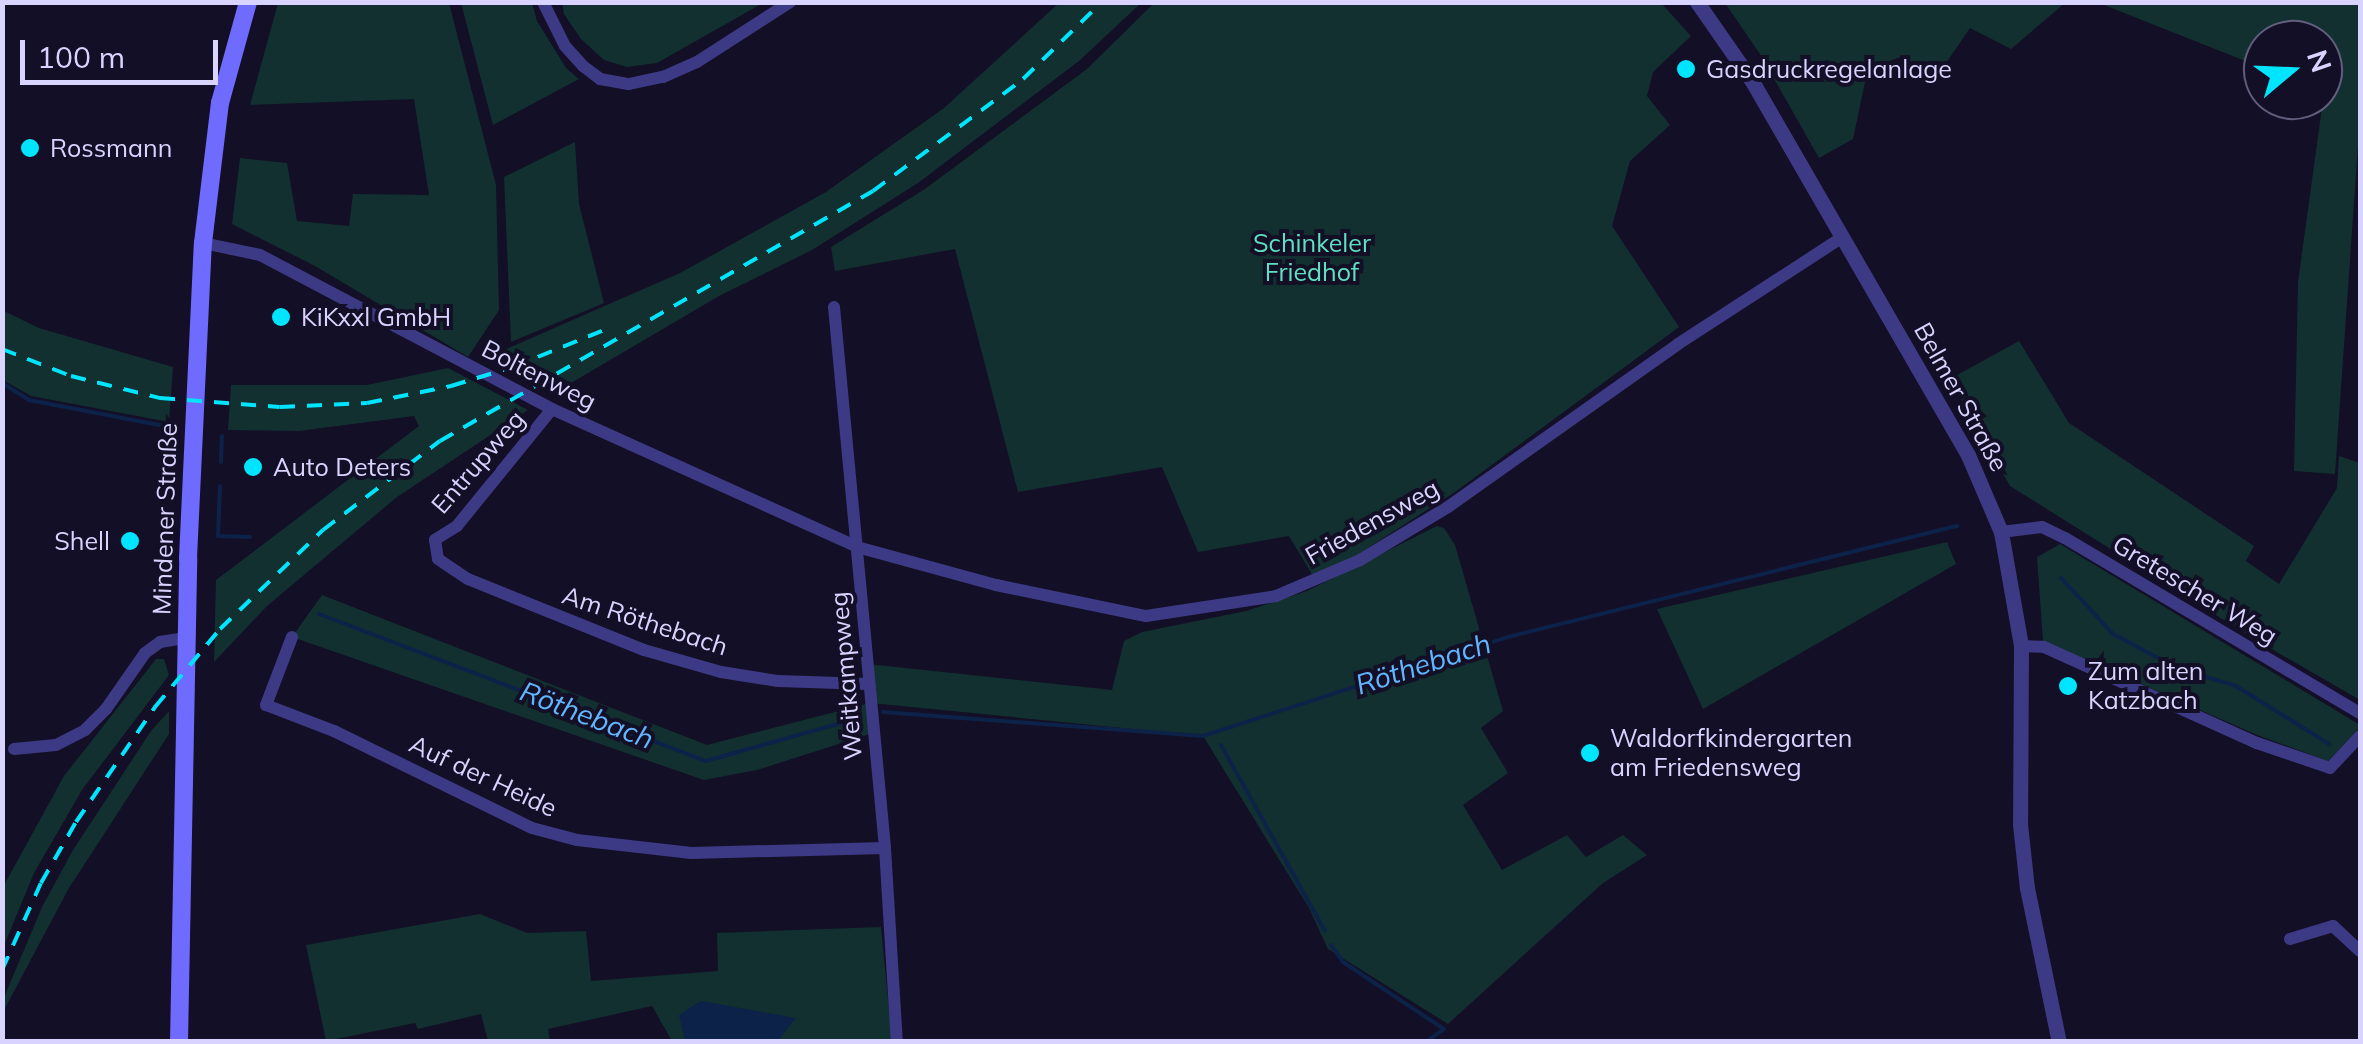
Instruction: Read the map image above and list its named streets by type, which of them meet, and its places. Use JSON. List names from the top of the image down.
{
  "streets": {
    "main road": ["Mindener Straße"],
    "street": [
      "Boltenweg",
      "Belmer Straße",
      "Entrupweg",
      "Friedensweg",
      "Gretescher Weg",
      "Am Röthebach",
      "Weitkampweg",
      "Auf der Heide"
    ]
  },
  "crossings": [
    ["Boltenweg", "Entrupweg"],
    ["Boltenweg", "Mindener Straße"],
    ["Boltenweg", "Friedensweg"],
    ["Boltenweg", "Weitkampweg"],
    ["Belmer Straße", "Friedensweg"],
    ["Belmer Straße", "Gretescher Weg"],
    ["Entrupweg", "Am Röthebach"],
    ["Friedensweg", "Weitkampweg"],
    ["Am Röthebach", "Weitkampweg"],
    ["Weitkampweg", "Auf der Heide"]
  ],
  "water": ["Röthebach"],
  "parks": ["Schinkeler Friedhof"],
  "places": [
    "Gasdruckregelanlage",
    "Rossmann",
    "KiKxxl GmbH",
    "Auto Deters",
    "Shell",
    "Zum alten Katzbach",
    "Waldorfkindergarten am Friedensweg"
  ],
  "scale_bar": "100 m",
  "north": "right"
}
